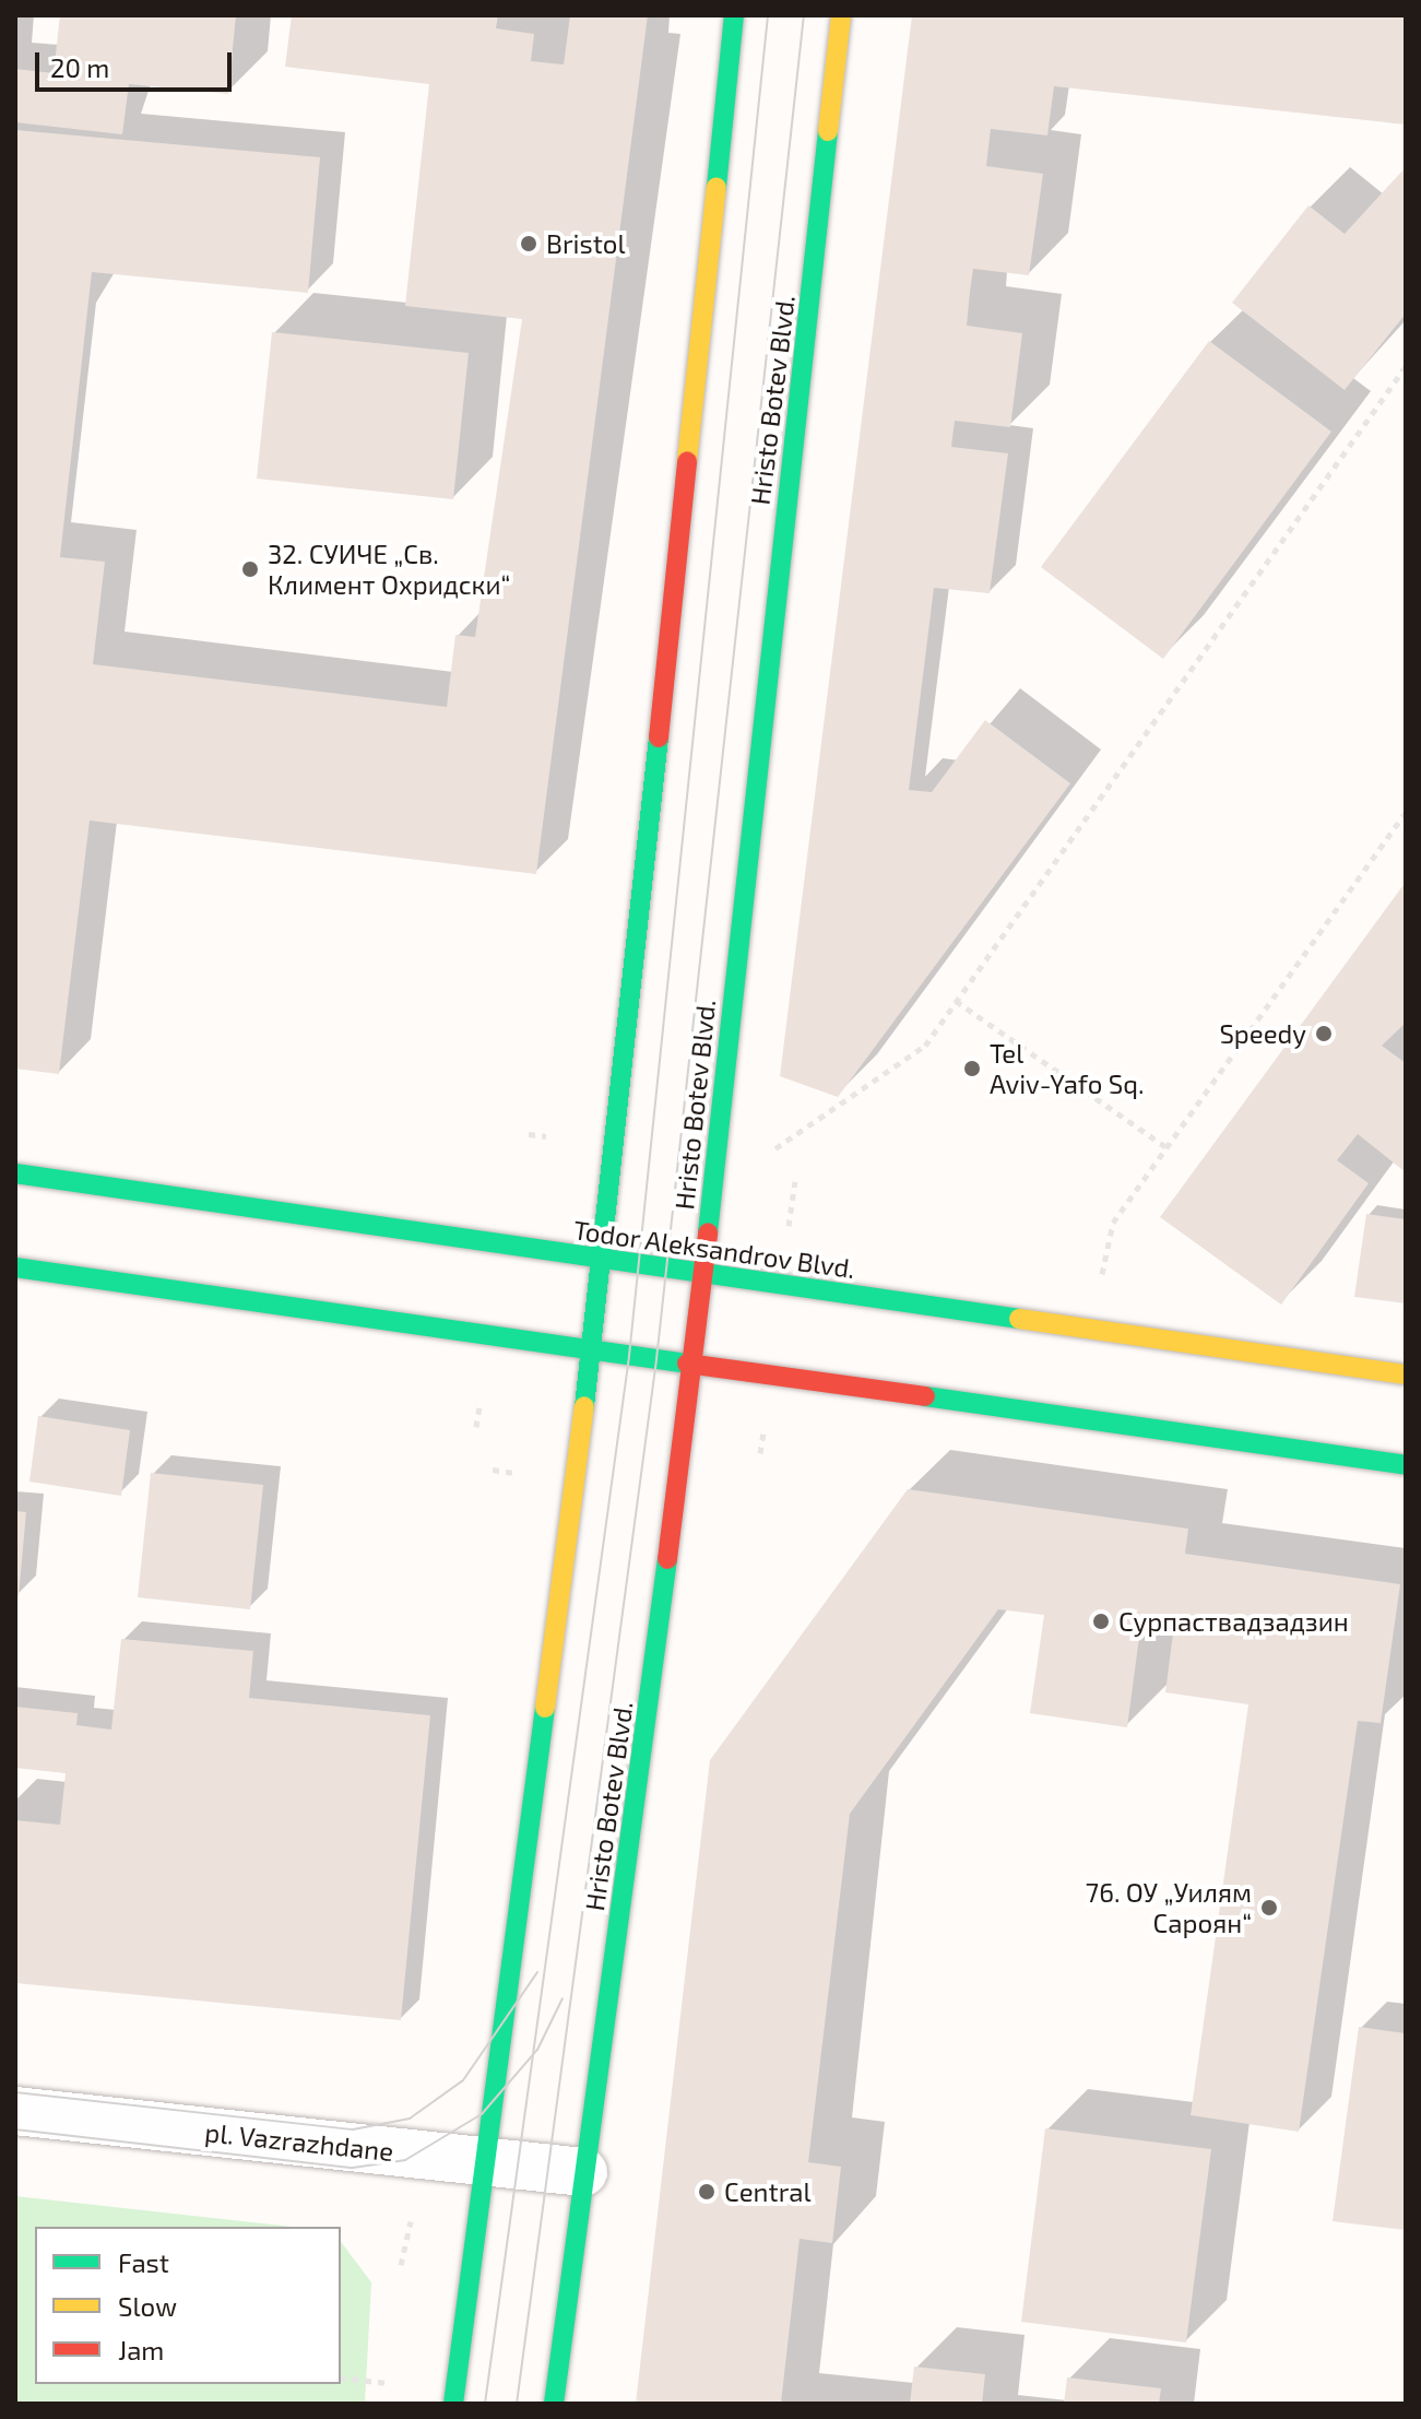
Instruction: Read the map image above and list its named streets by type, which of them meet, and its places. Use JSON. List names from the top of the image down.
{
  "streets": {
    "main road": ["Hristo Botev Blvd.", "Todor Aleksandrov Blvd."],
    "street": ["pl. Vazrazhdane"]
  },
  "crossings": [
    ["Hristo Botev Blvd.", "Todor Aleksandrov Blvd."],
    ["Hristo Botev Blvd.", "pl. Vazrazhdane"]
  ],
  "places": [
    "Bristol",
    "32. СУИЧЕ „Св. Климент Охридски“",
    "Speedy",
    "Tel Aviv-Yafo Sq.",
    "Сурпаствадзадзин",
    "76. ОУ „Уилям Сароян“",
    "Central"
  ],
  "legend": ["Fast", "Slow", "Jam"],
  "scale_bar": "20 m"
}
